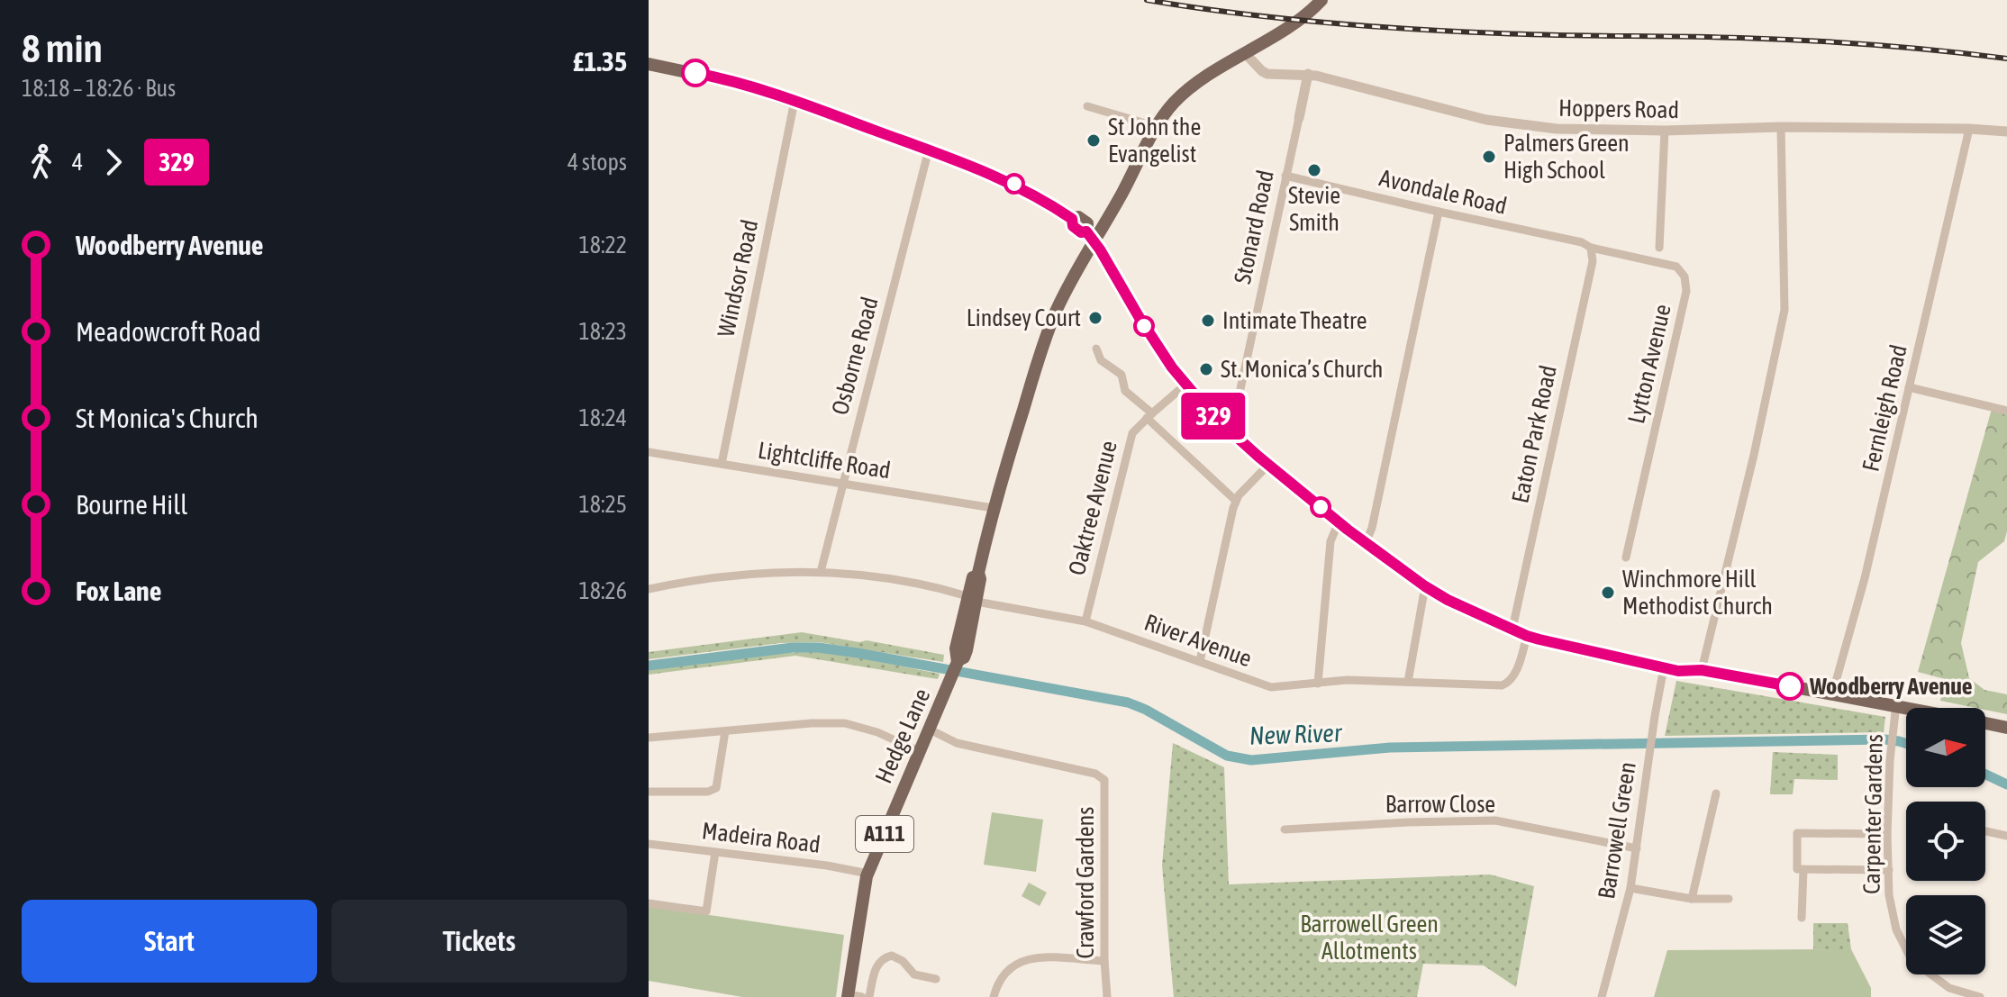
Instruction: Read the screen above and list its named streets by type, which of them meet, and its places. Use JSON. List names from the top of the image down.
{
  "streets": {
    "main road": ["Hedge Lane", "A111"],
    "street": [
      "Hoppers Road",
      "Avondale Road",
      "Stonard Road",
      "Windsor Road",
      "Osborne Road",
      "Lytton Avenue",
      "Fernleigh Road",
      "Eaton Park Road",
      "Lightcliffe Road",
      "Oaktree Avenue",
      "River Avenue",
      "Barrow Close",
      "Carpenter Gardens",
      "Barrowell Green",
      "Madeira Road",
      "Crawford Gardens"
    ]
  },
  "crossings": [
    ["Hoppers Road", "Stonard Road"],
    ["Hoppers Road", "Fernleigh Road"],
    ["Hoppers Road", "A111"],
    ["Avondale Road", "Stonard Road"],
    ["Avondale Road", "Lytton Avenue"],
    ["Avondale Road", "Eaton Park Road"],
    ["Windsor Road", "Lightcliffe Road"],
    ["Osborne Road", "Lightcliffe Road"],
    ["Osborne Road", "River Avenue"],
    ["Lytton Avenue", "Eaton Park Road"],
    ["Lightcliffe Road", "Hedge Lane"],
    ["Oaktree Avenue", "River Avenue"],
    ["River Avenue", "Hedge Lane"],
    ["Hedge Lane", "A111"],
    ["Hedge Lane", "Madeira Road"],
    ["Hedge Lane", "Crawford Gardens"],
    ["Barrow Close", "Barrowell Green"]
  ],
  "water": ["New River"],
  "parks": ["Barrowell Green Allotments"],
  "places": [
    "St John the Evangelist",
    "Palmers Green High School",
    "Stevie Smith",
    "Lindsey Court",
    "Intimate Theatre",
    "St. Monica’s Church",
    "Winchmore Hill Methodist Church",
    "Woodberry Avenue"
  ],
  "lines": ["bus line 329"],
  "north": "right",
  "page": {
    "heading": ["8 min", "18:18 – 18:26 · Bus", "£1.35"],
    "on_map": "329",
    "legs": ["4", "329", "4 stops"],
    "list": [
      {
        "name": "Woodberry Avenue",
        "value": "18:22"
      },
      {
        "name": "Meadowcroft Road",
        "value": "18:23"
      },
      {
        "name": "St Monica's Church",
        "value": "18:24"
      },
      {
        "name": "Bourne Hill",
        "value": "18:25"
      },
      {
        "name": "Fox Lane",
        "value": "18:26"
      }
    ],
    "buttons": ["Start", "Tickets"]
  }
}
